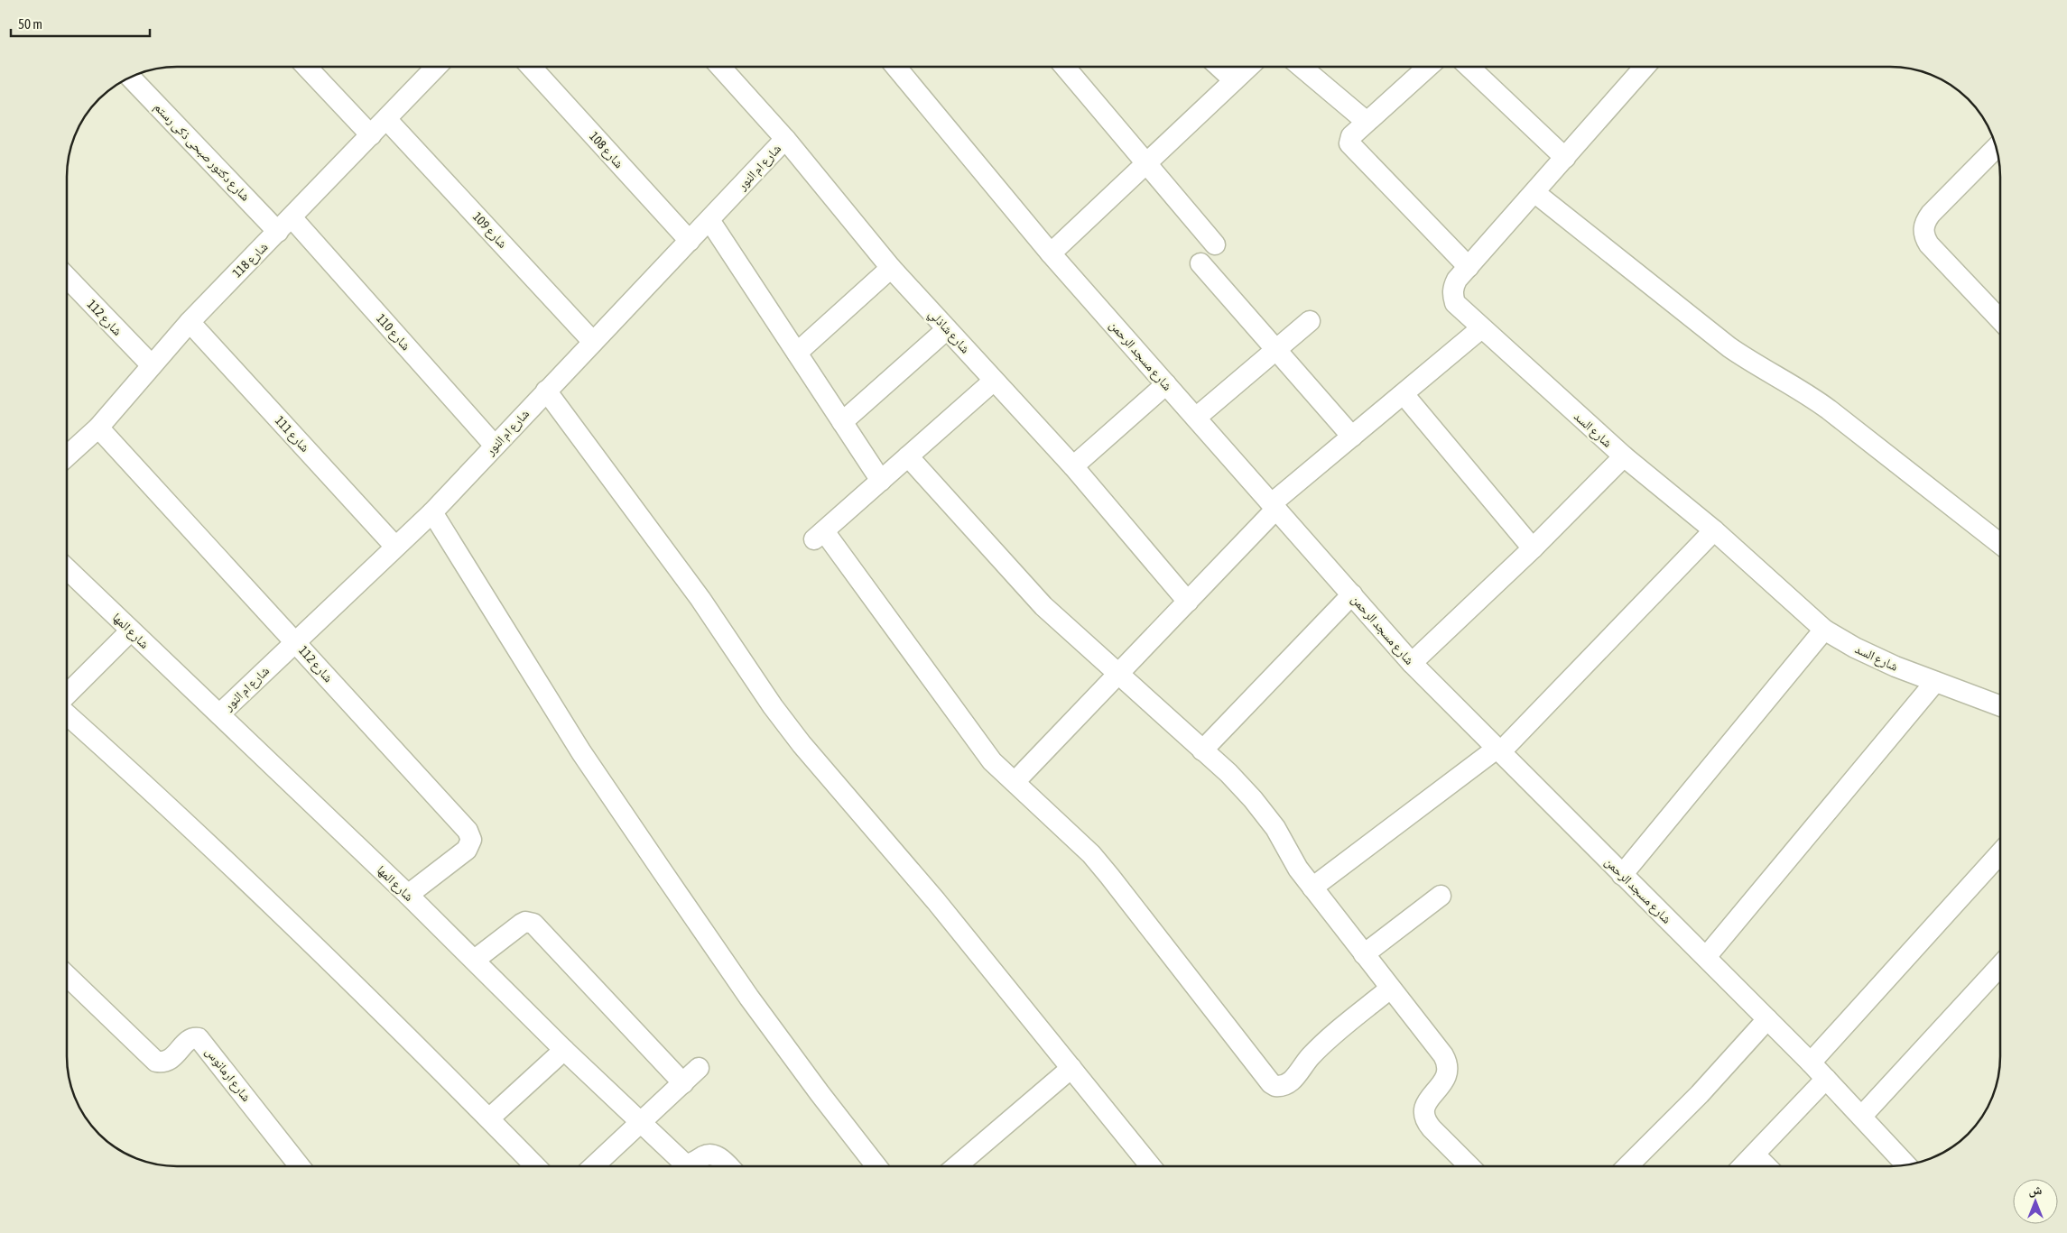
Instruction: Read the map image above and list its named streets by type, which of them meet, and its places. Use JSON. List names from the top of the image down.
{
  "streets": {
    "street": [
      "شارع 108",
      "شارع دكتور صبحى ذكى رستم",
      "شارع ام النور",
      "شارع 109",
      "شارع 118",
      "شارع 112",
      "شارع شاذلي",
      "شارع 110",
      "شارع مسجد الرحمن",
      "شارع السد",
      "شارع 111",
      "شارع المها",
      "شارع ارمانوس"
    ]
  },
  "crossings": [
    ["شارع 108", "شارع ام النور"],
    ["شارع دكتور صبحى ذكى رستم", "شارع 118"],
    ["شارع دكتور صبحى ذكى رستم", "شارع 110"],
    ["شارع ام النور", "شارع 109"],
    ["شارع ام النور", "شارع 112"],
    ["شارع ام النور", "شارع شاذلي"],
    ["شارع ام النور", "شارع 110"],
    ["شارع ام النور", "شارع 111"],
    ["شارع ام النور", "شارع المها"],
    ["شارع 109", "شارع 118"],
    ["شارع 118", "شارع 112"],
    ["شارع 118", "شارع 110"],
    ["شارع 118", "شارع 111"],
    ["شارع 112", "شارع المها"]
  ],
  "scale_bar": "50 m",
  "north": "top"
}
